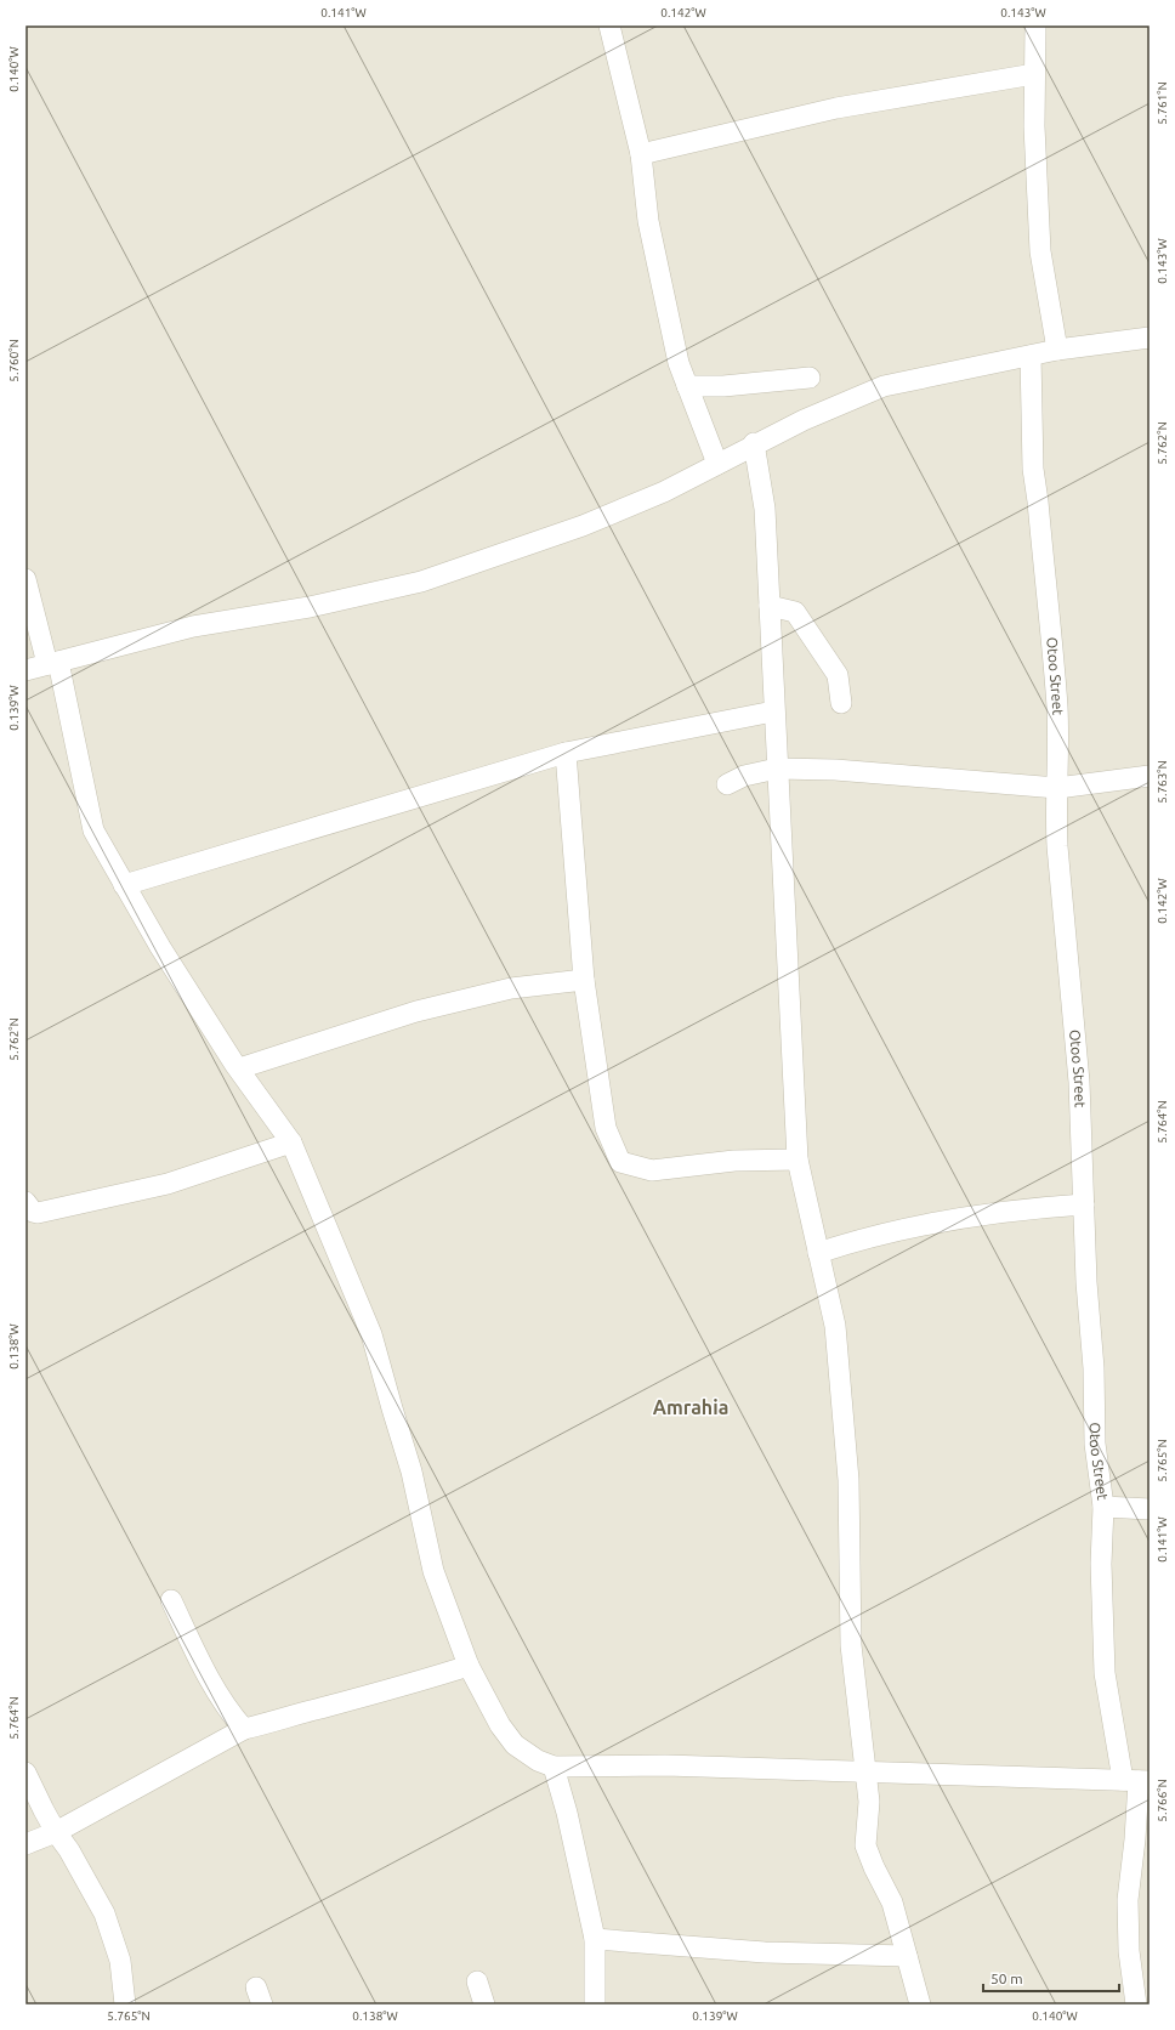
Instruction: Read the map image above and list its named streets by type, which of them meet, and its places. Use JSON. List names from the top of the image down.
{
  "streets": {
    "street": ["Otoo Street"]
  },
  "districts": ["Amrahia"],
  "scale_bar": "50 m",
  "coordinates": [
    "0.141°W",
    "0.142°W",
    "0.143°W",
    "0.140°W",
    "5.761°N",
    "5.760°N",
    "5.762°N",
    "0.139°W",
    "5.763°N",
    "5.764°N",
    "0.138°W",
    "5.765°N",
    "5.766°N"
  ]
}
